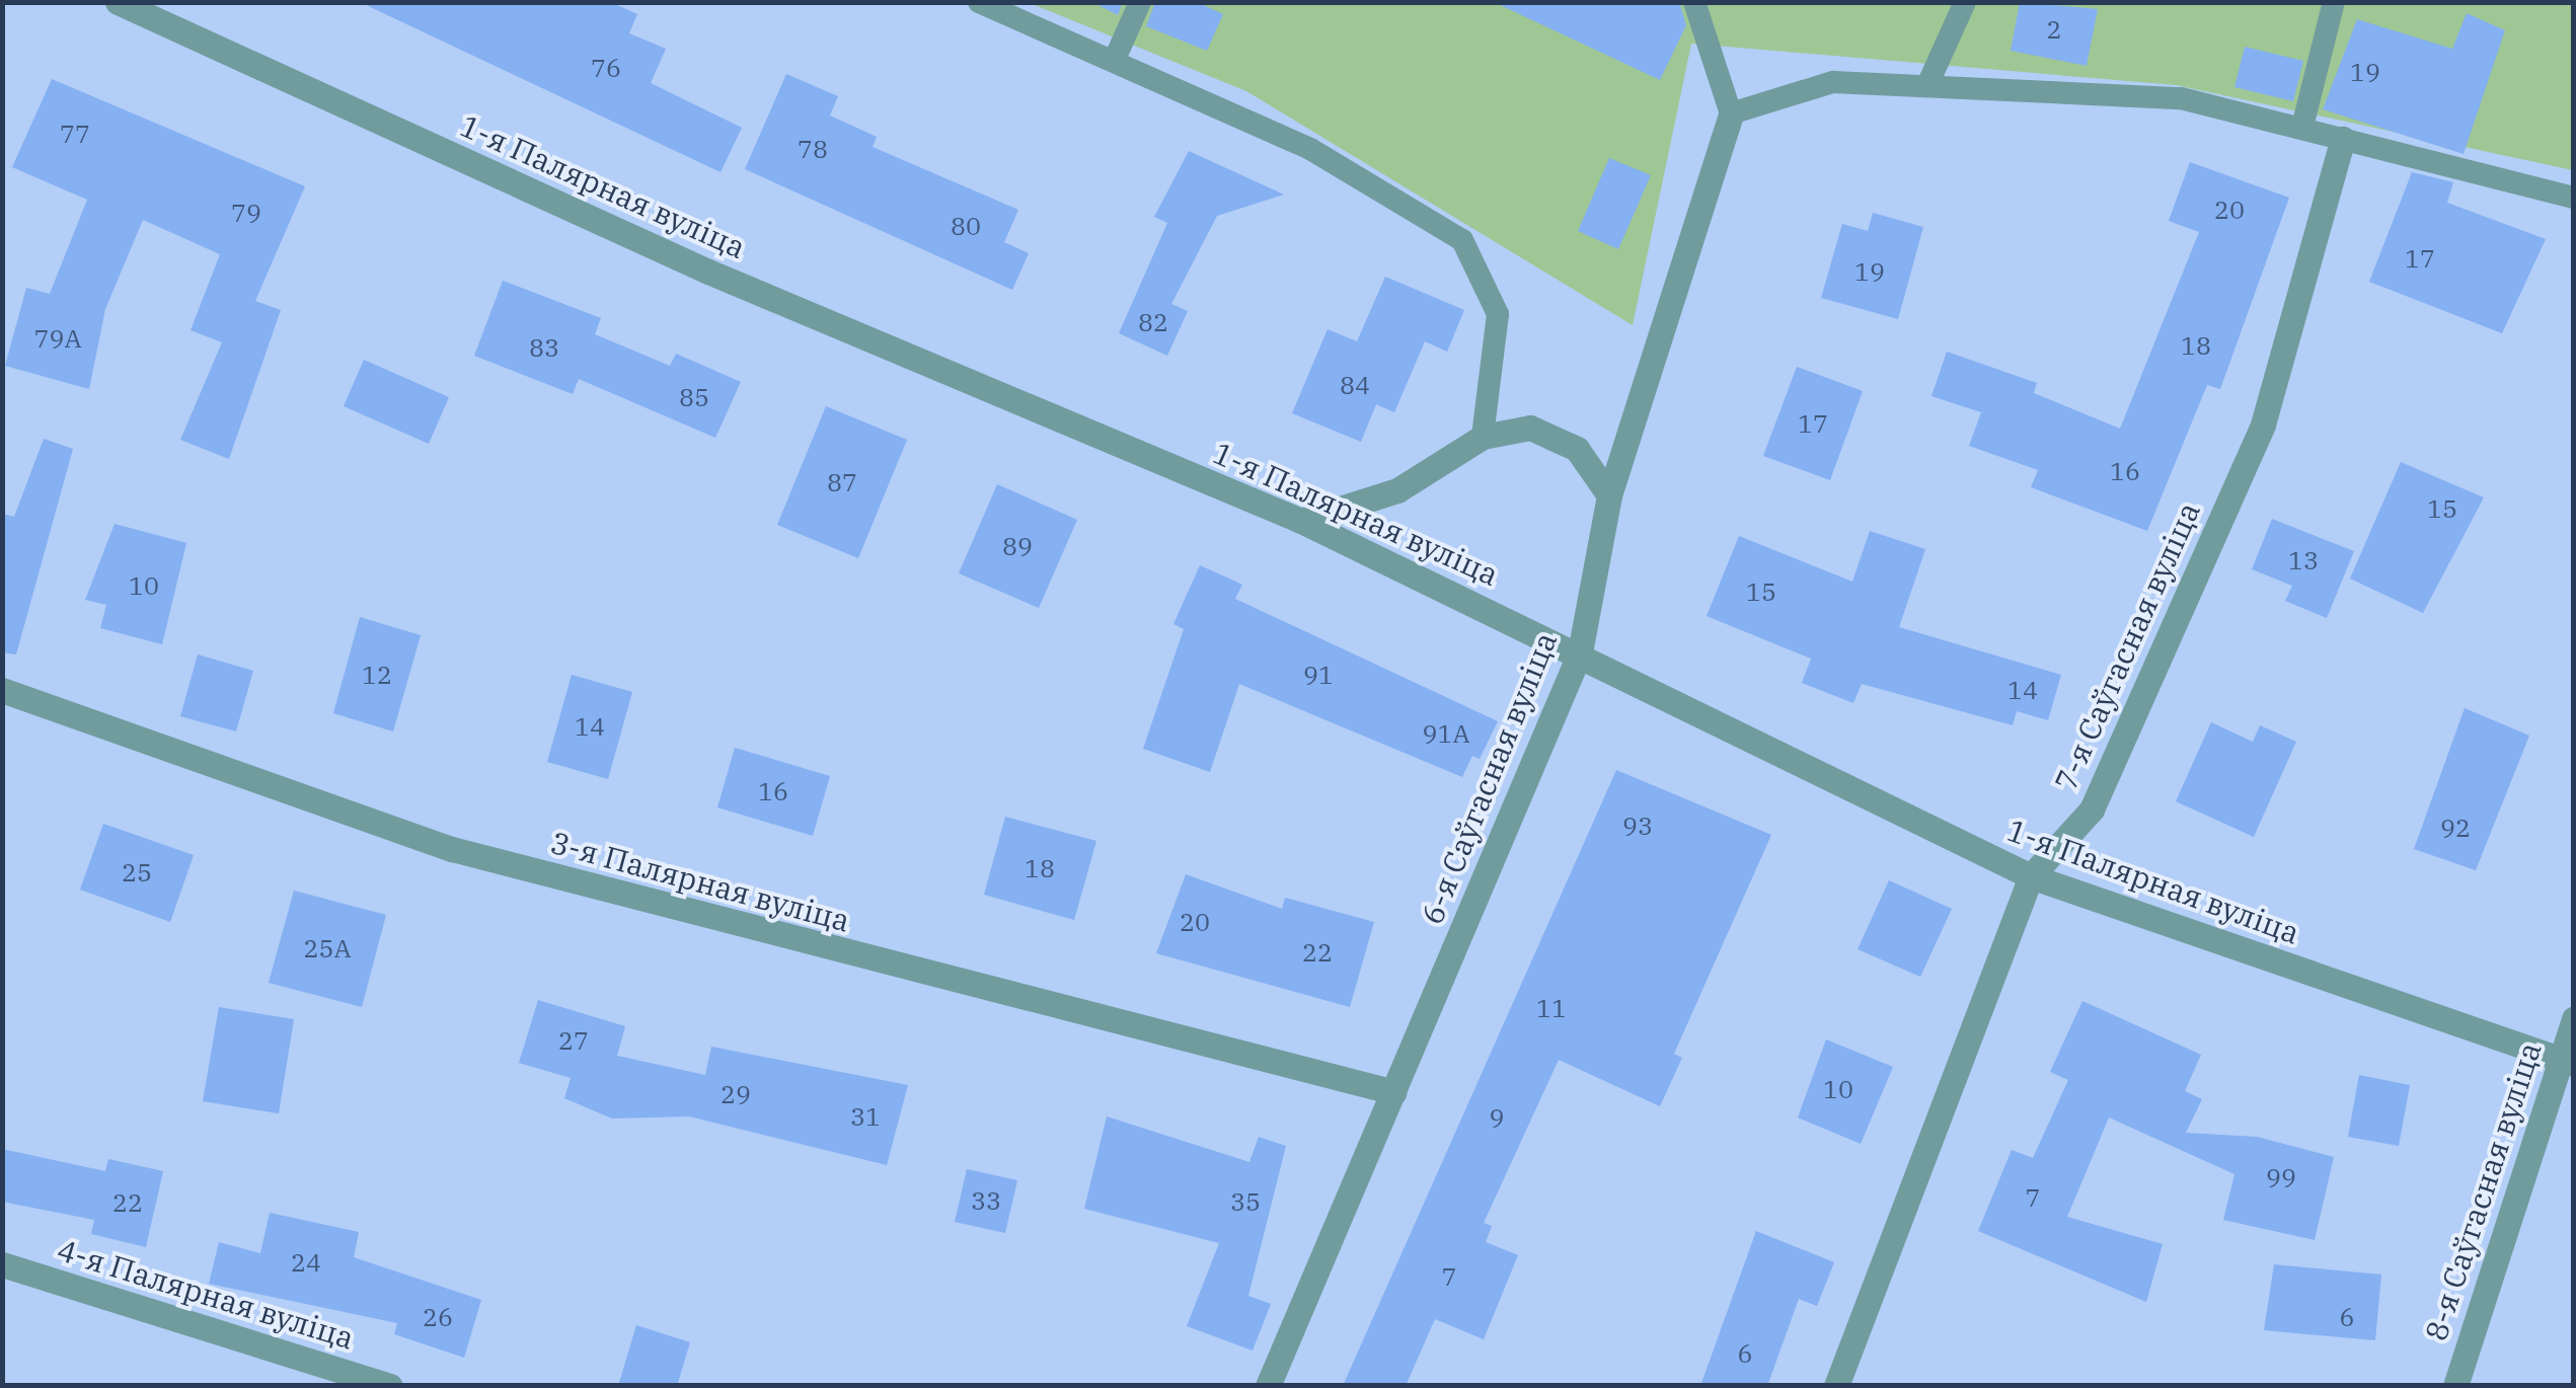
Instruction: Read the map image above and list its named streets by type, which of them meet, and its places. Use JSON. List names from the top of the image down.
{
  "streets": {
    "street": [
      "1-я Палярная вуліца",
      "7-я Саўгасная вуліца",
      "6-я Саўгасная вуліца",
      "3-я Палярная вуліца",
      "8-я Саўгасная вуліца",
      "4-я Палярная вуліца"
    ]
  },
  "crossings": [
    ["1-я Палярная вуліца", "7-я Саўгасная вуліца"],
    ["1-я Палярная вуліца", "6-я Саўгасная вуліца"],
    ["1-я Палярная вуліца", "8-я Саўгасная вуліца"],
    ["6-я Саўгасная вуліца", "3-я Палярная вуліца"]
  ],
  "house_numbers": [
    "2",
    "76",
    "19",
    "77",
    "78",
    "20",
    "79",
    "80",
    "17",
    "19",
    "82",
    "79А",
    "18",
    "83",
    "84",
    "85",
    "17",
    "16",
    "87",
    "15",
    "89",
    "13",
    "10",
    "15",
    "12",
    "91",
    "14",
    "14",
    "91А",
    "16",
    "93",
    "92",
    "18",
    "25",
    "20",
    "25А",
    "22",
    "11",
    "27",
    "10",
    "29",
    "31",
    "9",
    "99",
    "7",
    "33",
    "35",
    "22",
    "24",
    "7",
    "26",
    "6",
    "6"
  ]
}
